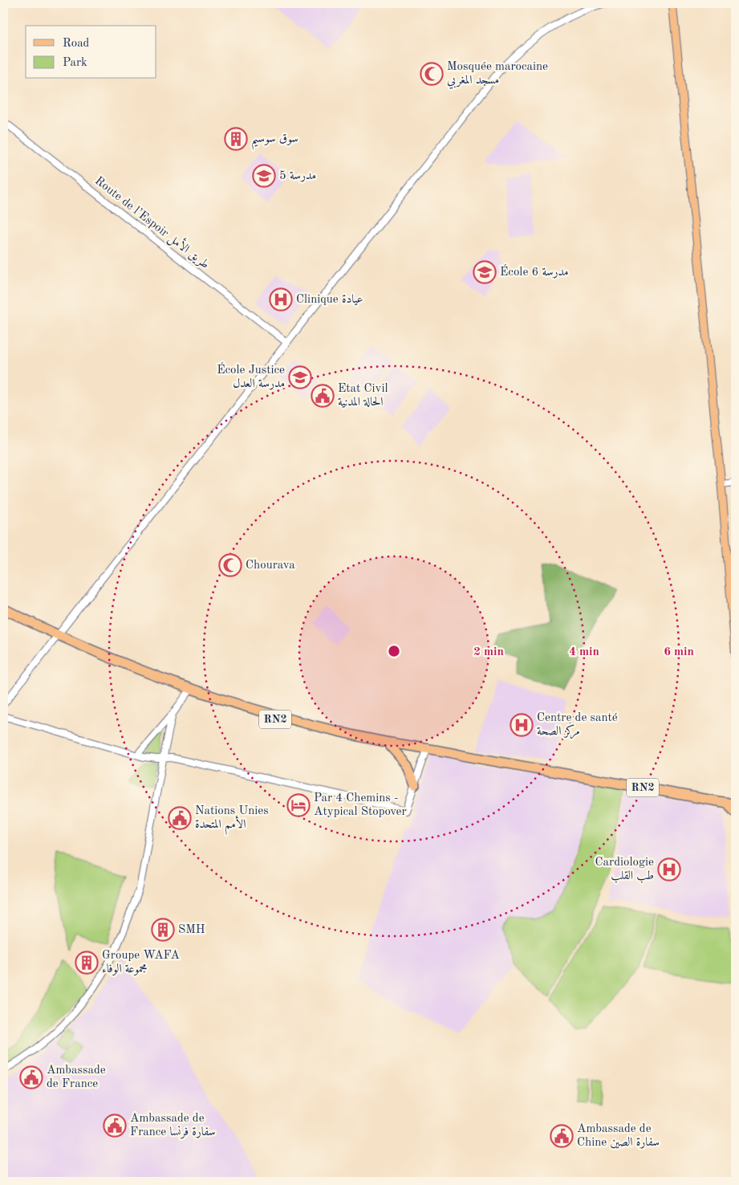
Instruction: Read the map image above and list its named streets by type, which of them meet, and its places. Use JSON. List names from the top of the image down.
{
  "streets": {
    "highway": ["RN2"],
    "street": ["Route de l’Espoir طريق الأمل"]
  },
  "places": {
    "mosque": ["Mosquée marocaine مسجد المغربي", "Chourava"],
    "building": ["سوق سوسيم", "SMH", "Groupe WAFA مجموعة الوفاء"],
    "school or university": ["مدرسة 5", "École 6 مدرسة", "École Justice مدرسة العدل"],
    "hospital": ["Clinique عيادة", "Centre de santé مركز الصحة", "Cardiologie طب القلب"],
    "public building": [
      "Etat Civil الحالة المدنية",
      "Nations Unies الأمم المتحدة",
      "Ambassade de France",
      "Ambassade de France سفارة فرنسا",
      "Ambassade de Chine سفارة الصين"
    ],
    "hotel": ["Par 4 Chemins - Atypical Stopover"]
  },
  "legend": ["Road", "Park"],
  "rings": ["2 min", "4 min", "6 min"]
}
